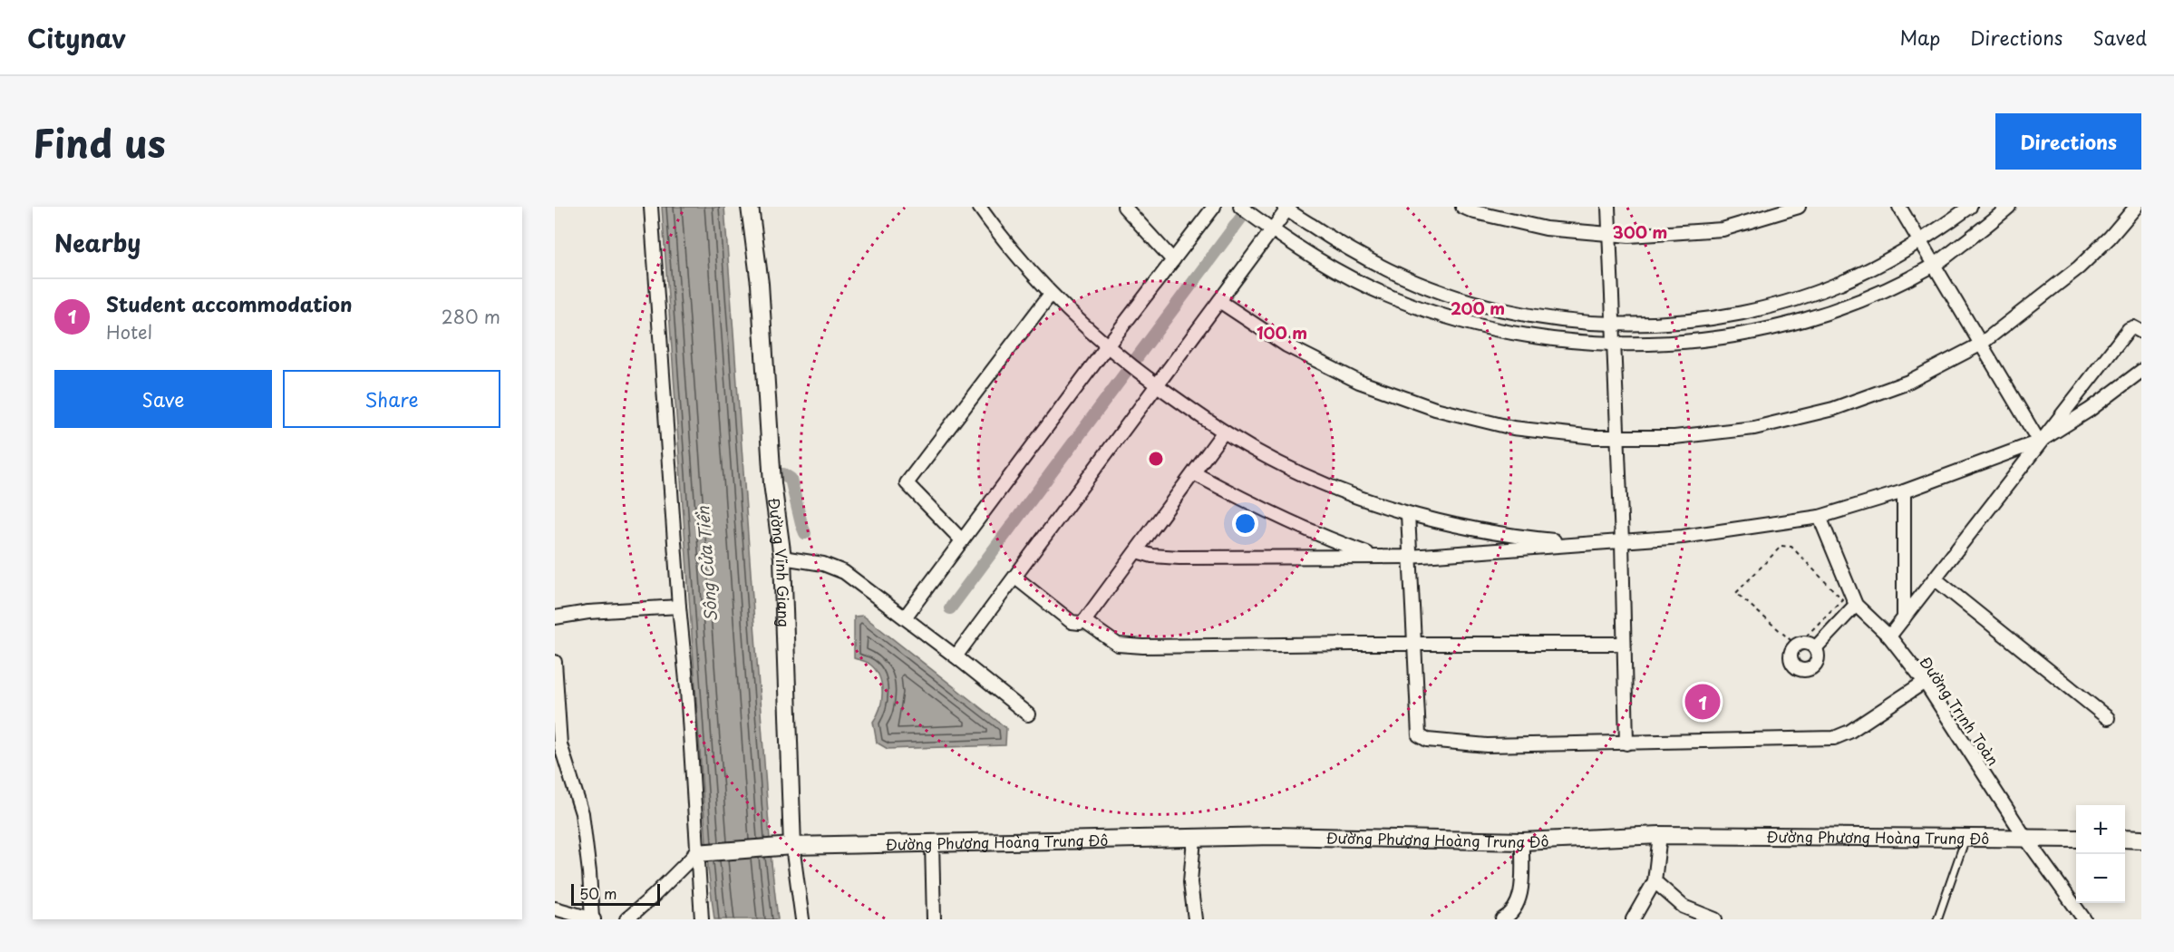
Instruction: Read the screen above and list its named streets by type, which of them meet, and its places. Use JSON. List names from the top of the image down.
{
  "streets": {
    "street": ["Đường Vĩnh Giang", "Đường Trịnh Toàn", "Đường Phượng Hoàng Trung Đô"]
  },
  "crossings": [
    ["Đường Vĩnh Giang", "Đường Phượng Hoàng Trung Đô"],
    ["Đường Trịnh Toàn", "Đường Phượng Hoàng Trung Đô"]
  ],
  "water": ["Sông Cửa Tiền"],
  "scale_bar": "50 m",
  "page": {
    "header": "Citynav",
    "nav": ["Map", "Directions", "Saved"],
    "title": "Find us",
    "buttons": [
      "Directions",
      ["Save", "Share"]
    ],
    "heading": "Nearby",
    "list": [
      {
        "mark": "1",
        "name": "Student accommodation",
        "note": "Hotel",
        "value": "280 m"
      }
    ],
    "pins": "1",
    "map_buttons": ["+", "−"],
    "scale": "50 m"
  },
  "rings": ["300 m", "200 m", "100 m"]
}
